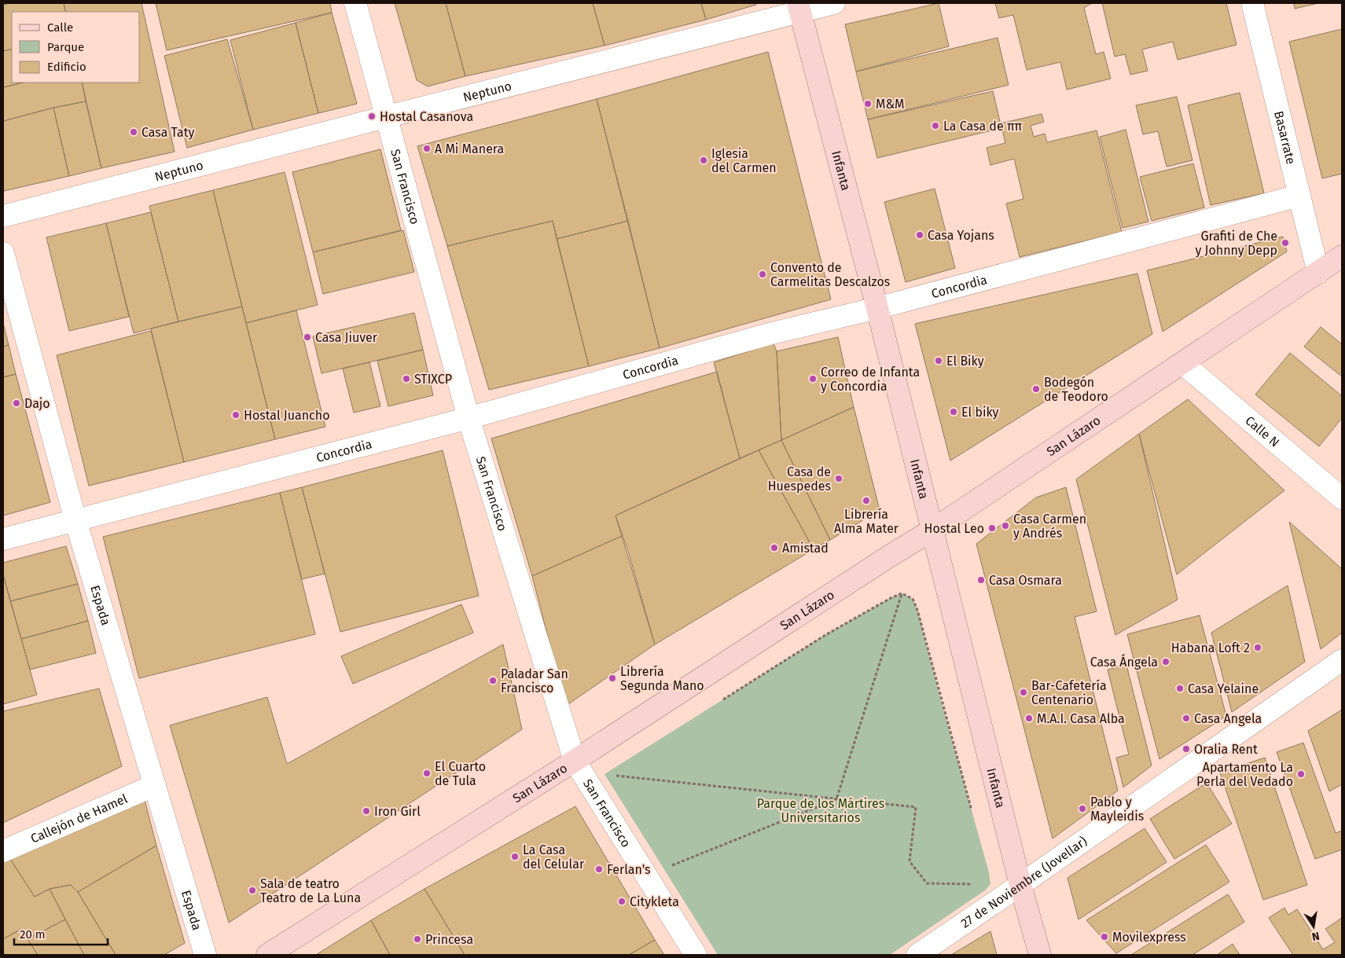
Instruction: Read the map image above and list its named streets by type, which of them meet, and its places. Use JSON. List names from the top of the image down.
{
  "streets": {
    "main road": ["Infanta", "San Lázaro"],
    "street": [
      "Neptuno",
      "Basarrate",
      "San Francisco",
      "Concordia",
      "Calle N",
      "Espada",
      "Callejón de Hamel",
      "27 de Noviembre (Jovellar)"
    ]
  },
  "crossings": [
    ["Neptuno", "Infanta"],
    ["Neptuno", "San Francisco"],
    ["Basarrate", "Concordia"],
    ["Basarrate", "San Lázaro"],
    ["Infanta", "Concordia"],
    ["Infanta", "San Lázaro"],
    ["Infanta", "27 de Noviembre (Jovellar)"],
    ["San Francisco", "Concordia"],
    ["San Francisco", "San Lázaro"],
    ["Concordia", "Espada"],
    ["Calle N", "San Lázaro"],
    ["Espada", "Callejón de Hamel"]
  ],
  "parks": ["Parque de los Mártires Universitarios"],
  "places": [
    "M&M",
    "Hostal Casanova",
    "La Casa de ππ",
    "Casa Taty",
    "A Mi Manera",
    "Iglesia del Carmen",
    "Casa Yojans",
    "Grafiti de Che y Johnny Depp",
    "Convento de Carmelitas Descalzos",
    "Casa Jiuver",
    "El Biky",
    "STIXCP",
    "Correo de Infanta y Concordia",
    "Bodegón de Teodoro",
    "Dajo",
    "El biky",
    "Hostal Juancho",
    "Casa de Huespedes",
    "Librería Alma Mater",
    "Casa Carmen y Andrés",
    "Hostal Leo",
    "Amistad",
    "Casa Osmara",
    "Habana Loft 2",
    "Casa Ángela",
    "Librería Segunda Mano",
    "Paladar San Francisco",
    "Casa Yelaine",
    "Bar-Cafetería Centenario",
    "M.A.I. Casa Alba",
    "Casa Angela",
    "Oralia Rent",
    "El Cuarto de Tula",
    "Apartamento La Perla del Vedado",
    "Pablo y Mayleidis",
    "Iron Girl",
    "La Casa del Celular",
    "Ferlan's",
    "Sala de teatro Teatro de La Luna",
    "Citykleta",
    "Movilexpress",
    "Princesa"
  ],
  "legend": ["Calle", "Parque", "Edificio"],
  "scale_bar": "20 m",
  "north": "bottom"
}
